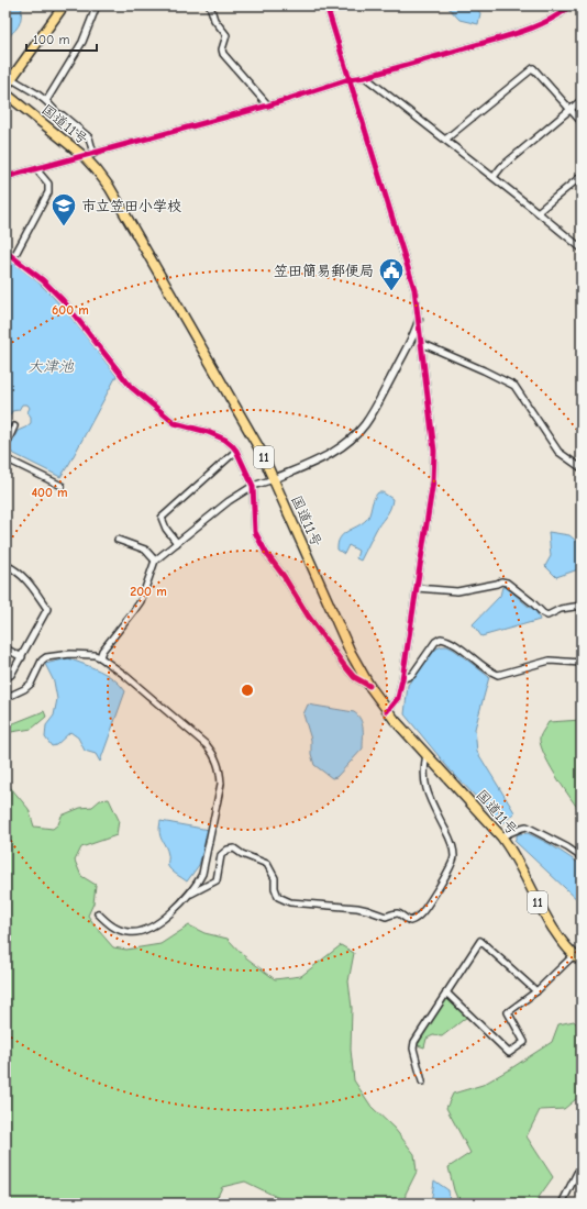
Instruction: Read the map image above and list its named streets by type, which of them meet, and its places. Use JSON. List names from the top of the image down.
{
  "streets": {
    "main road": ["国道11号", "11"]
  },
  "water": ["大津池"],
  "places": {
    "school or university": ["市立笠田小学校"],
    "public building": ["笠田簡易郵便局"]
  },
  "scale_bar": "100 m",
  "rings": ["600 m", "400 m", "200 m"]
}
